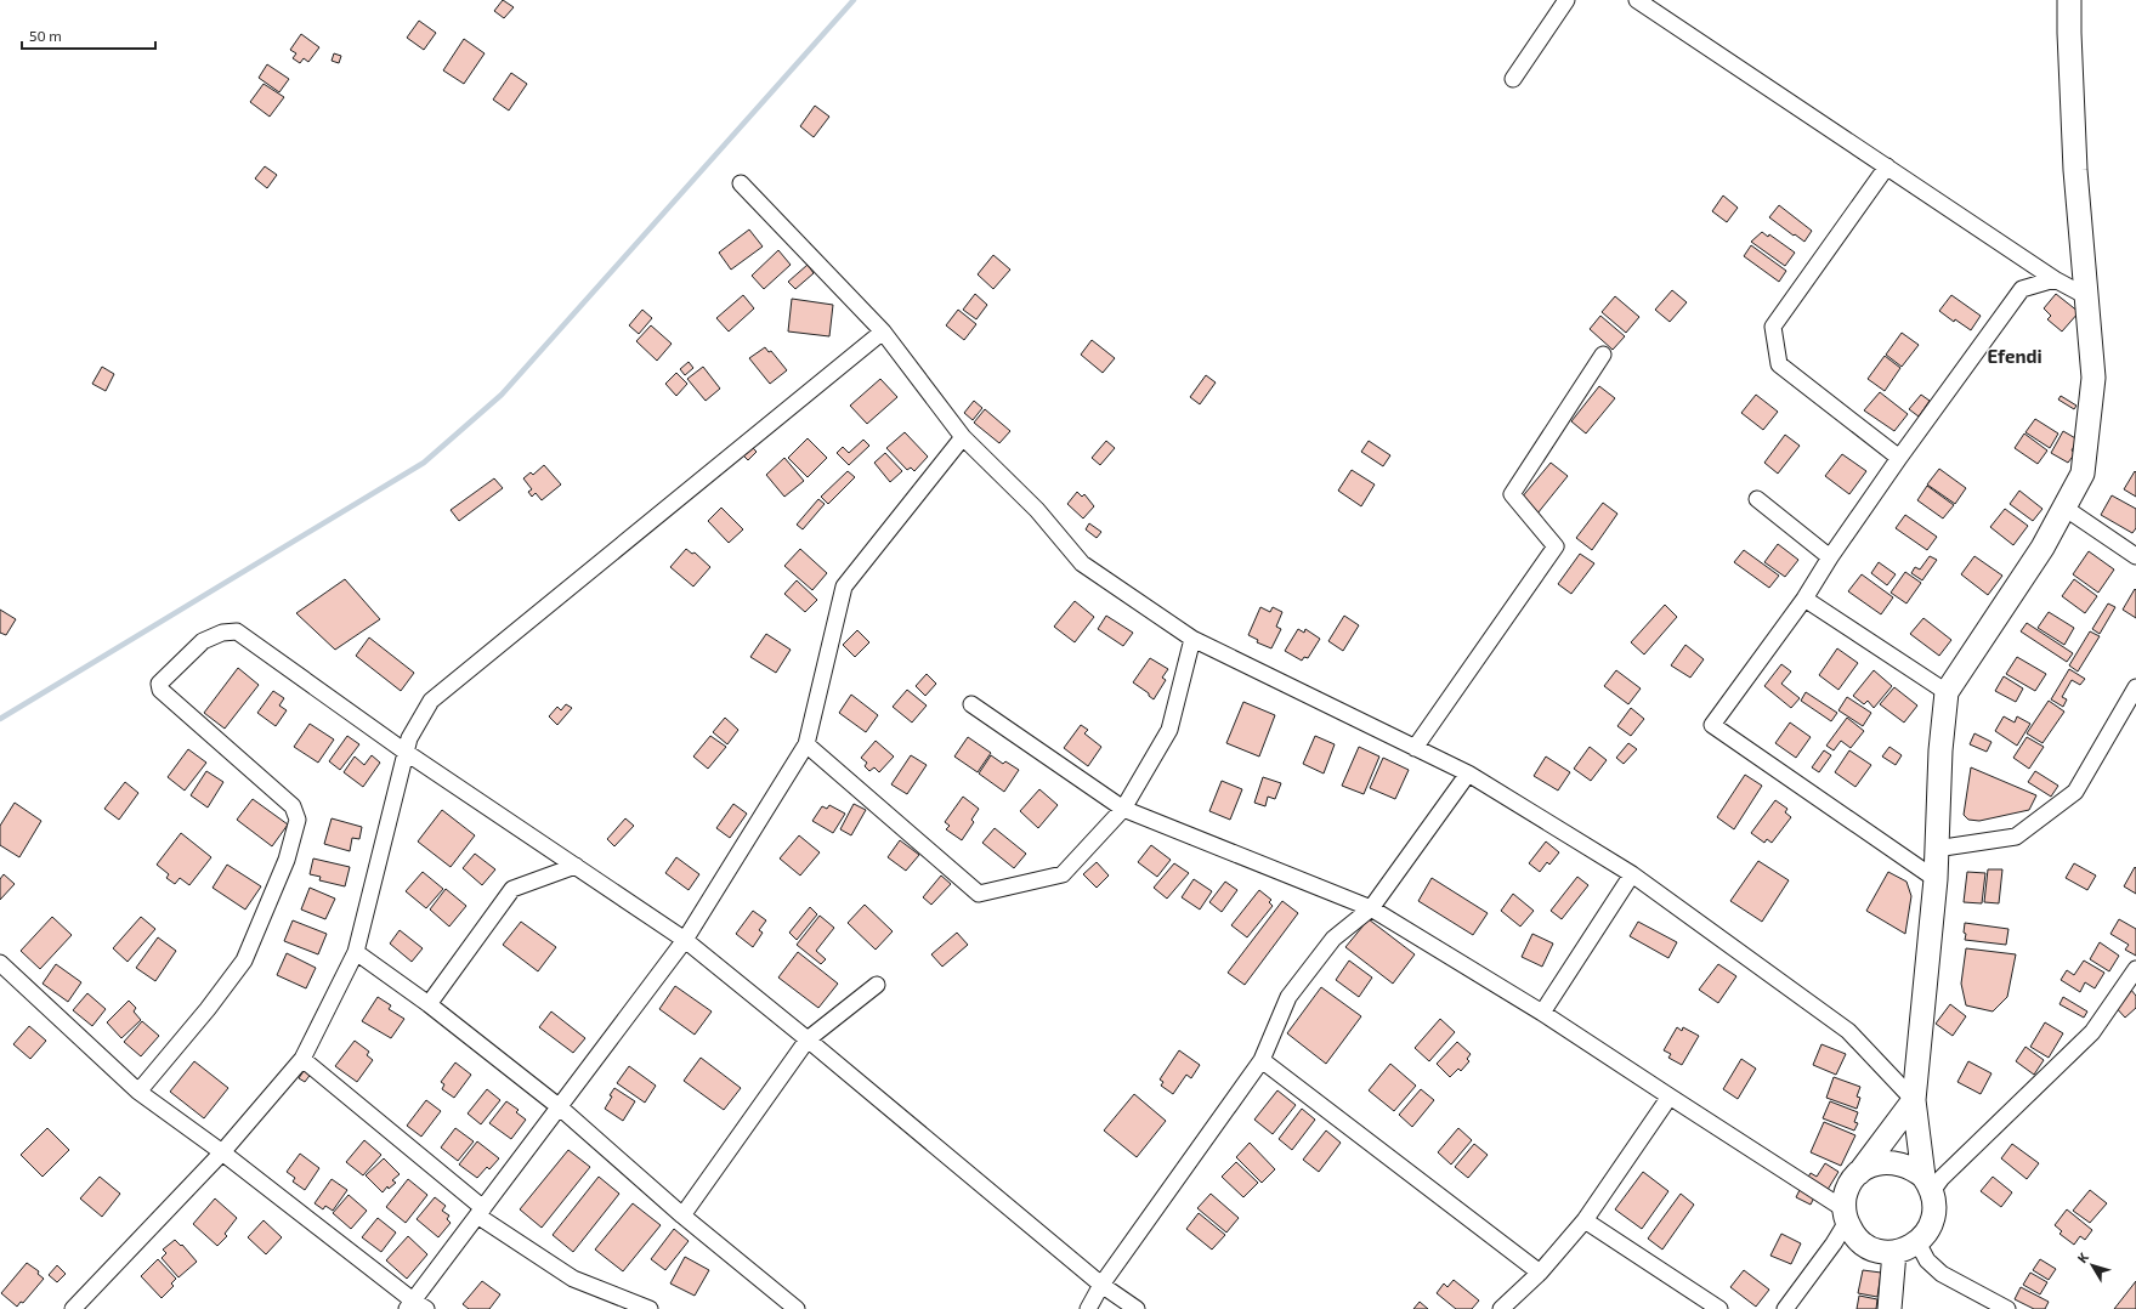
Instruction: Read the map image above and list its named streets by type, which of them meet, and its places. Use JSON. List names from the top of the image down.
{
  "districts": ["Efendi"],
  "scale_bar": "50 m",
  "north": "top left"
}
